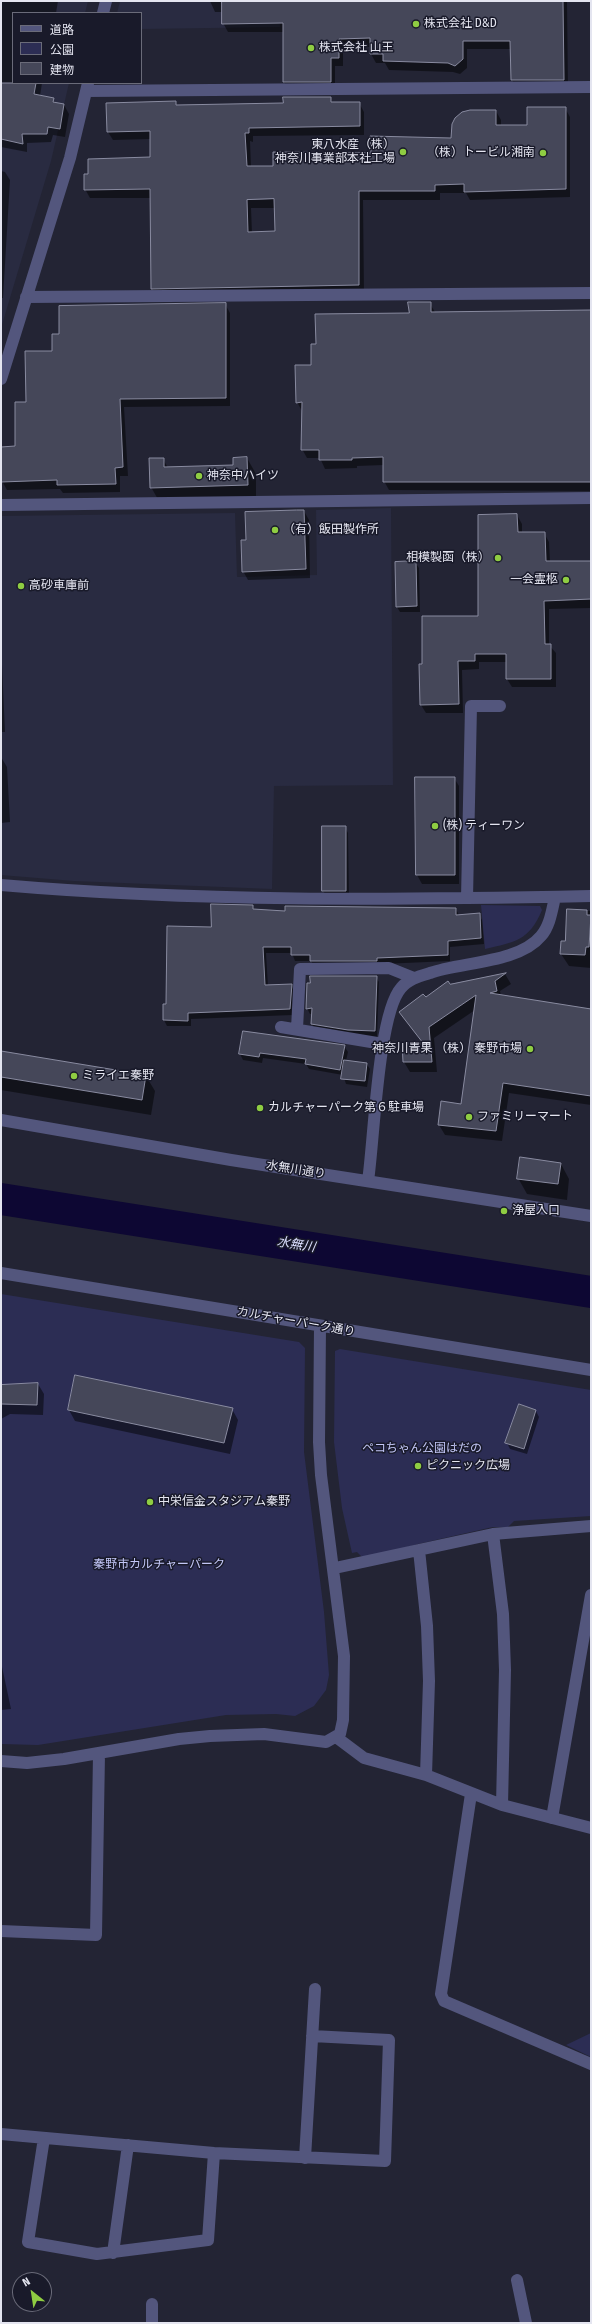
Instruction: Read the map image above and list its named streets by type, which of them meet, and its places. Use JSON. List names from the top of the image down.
{
  "streets": {
    "street": ["水無川通り", "カルチャーパーク通り"]
  },
  "water": ["水無川"],
  "parks": ["ペコちゃん公園はだの", "秦野市カルチャーパーク"],
  "places": [
    "株式会社 D&D",
    "株式会社 山王",
    "東八水産（株） 神奈川事業部本社工場",
    "（株）トービル湘南",
    "神奈中ハイツ",
    "（有）飯田製作所",
    "相模製函（株）",
    "一会霊柩",
    "高砂車庫前",
    "(株) ティーワン",
    "神奈川青果 （株） 秦野市場",
    "ミライエ秦野",
    "カルチャーパーク第６駐車場",
    "ファミリーマート",
    "浄屋入口",
    "ピクニック広場",
    "中栄信金スタジアム秦野"
  ],
  "legend": ["道路", "公園", "建物"],
  "north": "top left"
}
